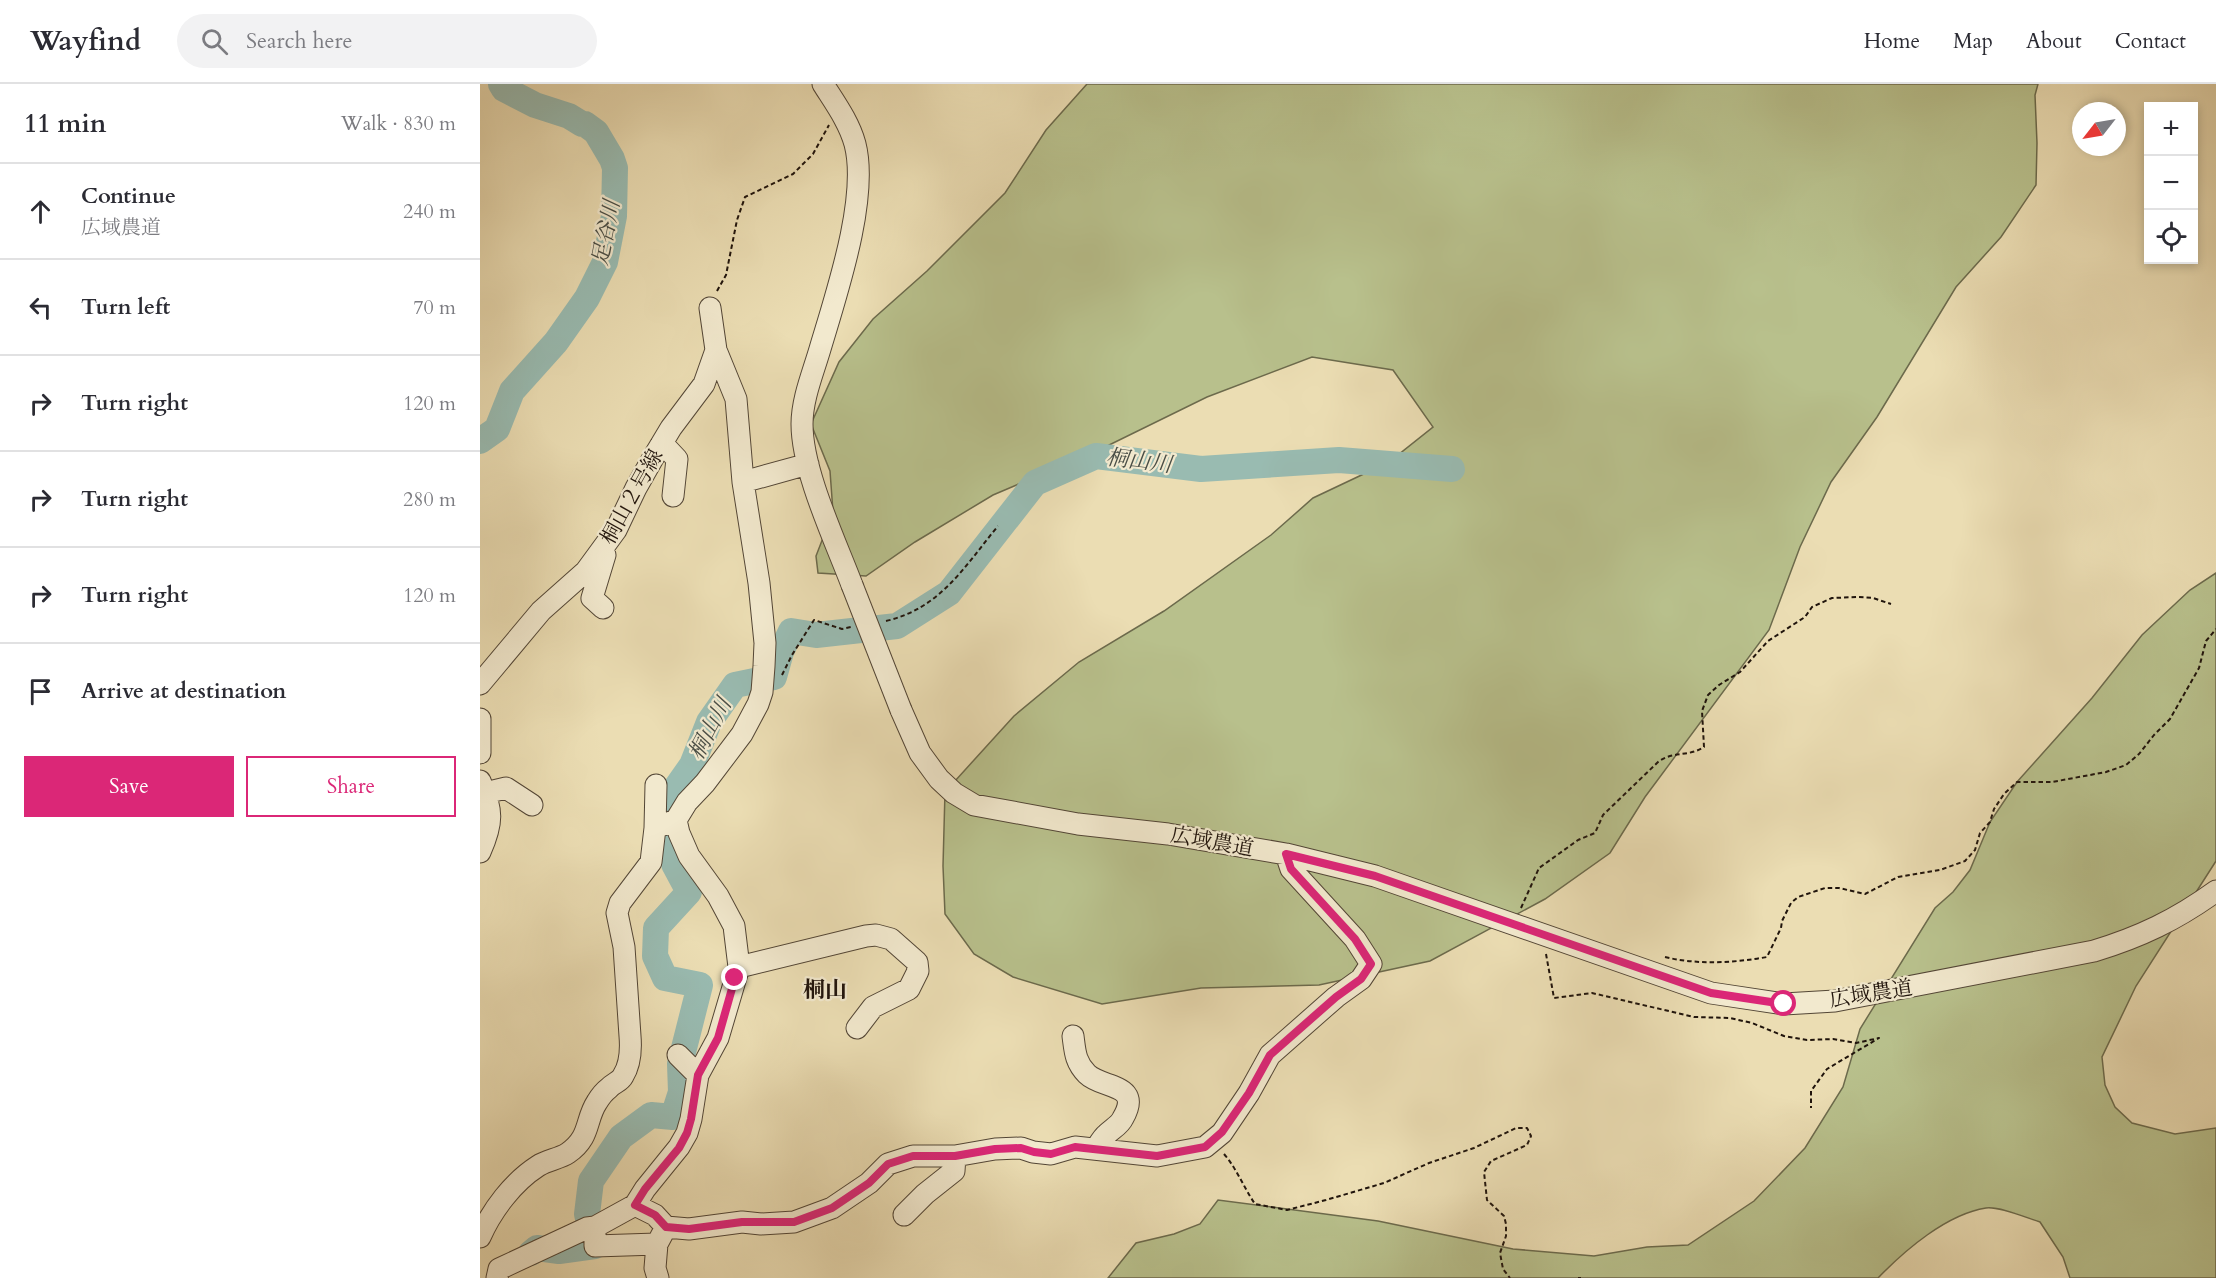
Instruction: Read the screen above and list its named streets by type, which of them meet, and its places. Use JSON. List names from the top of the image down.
{
  "streets": {
    "street": ["桐山２号線", "広域農道"]
  },
  "districts": ["桐山"],
  "water": ["足谷川", "桐山川"],
  "north": "bottom left",
  "page": {
    "header": "Wayfind",
    "search": "Search here",
    "nav": [
      "Home",
      "Map",
      "About",
      "Contact"
    ],
    "heading": ["11 min", "Walk · 830 m"],
    "map_buttons": ["+", "−"],
    "list": [
      ["Continue", "広域農道", "240 m"],
      ["Turn left", "70 m"],
      ["Turn right", "120 m"],
      ["Turn right", "280 m"],
      ["Turn right", "120 m"],
      "Arrive at destination"
    ],
    "buttons": ["Save", "Share"]
  }
}
